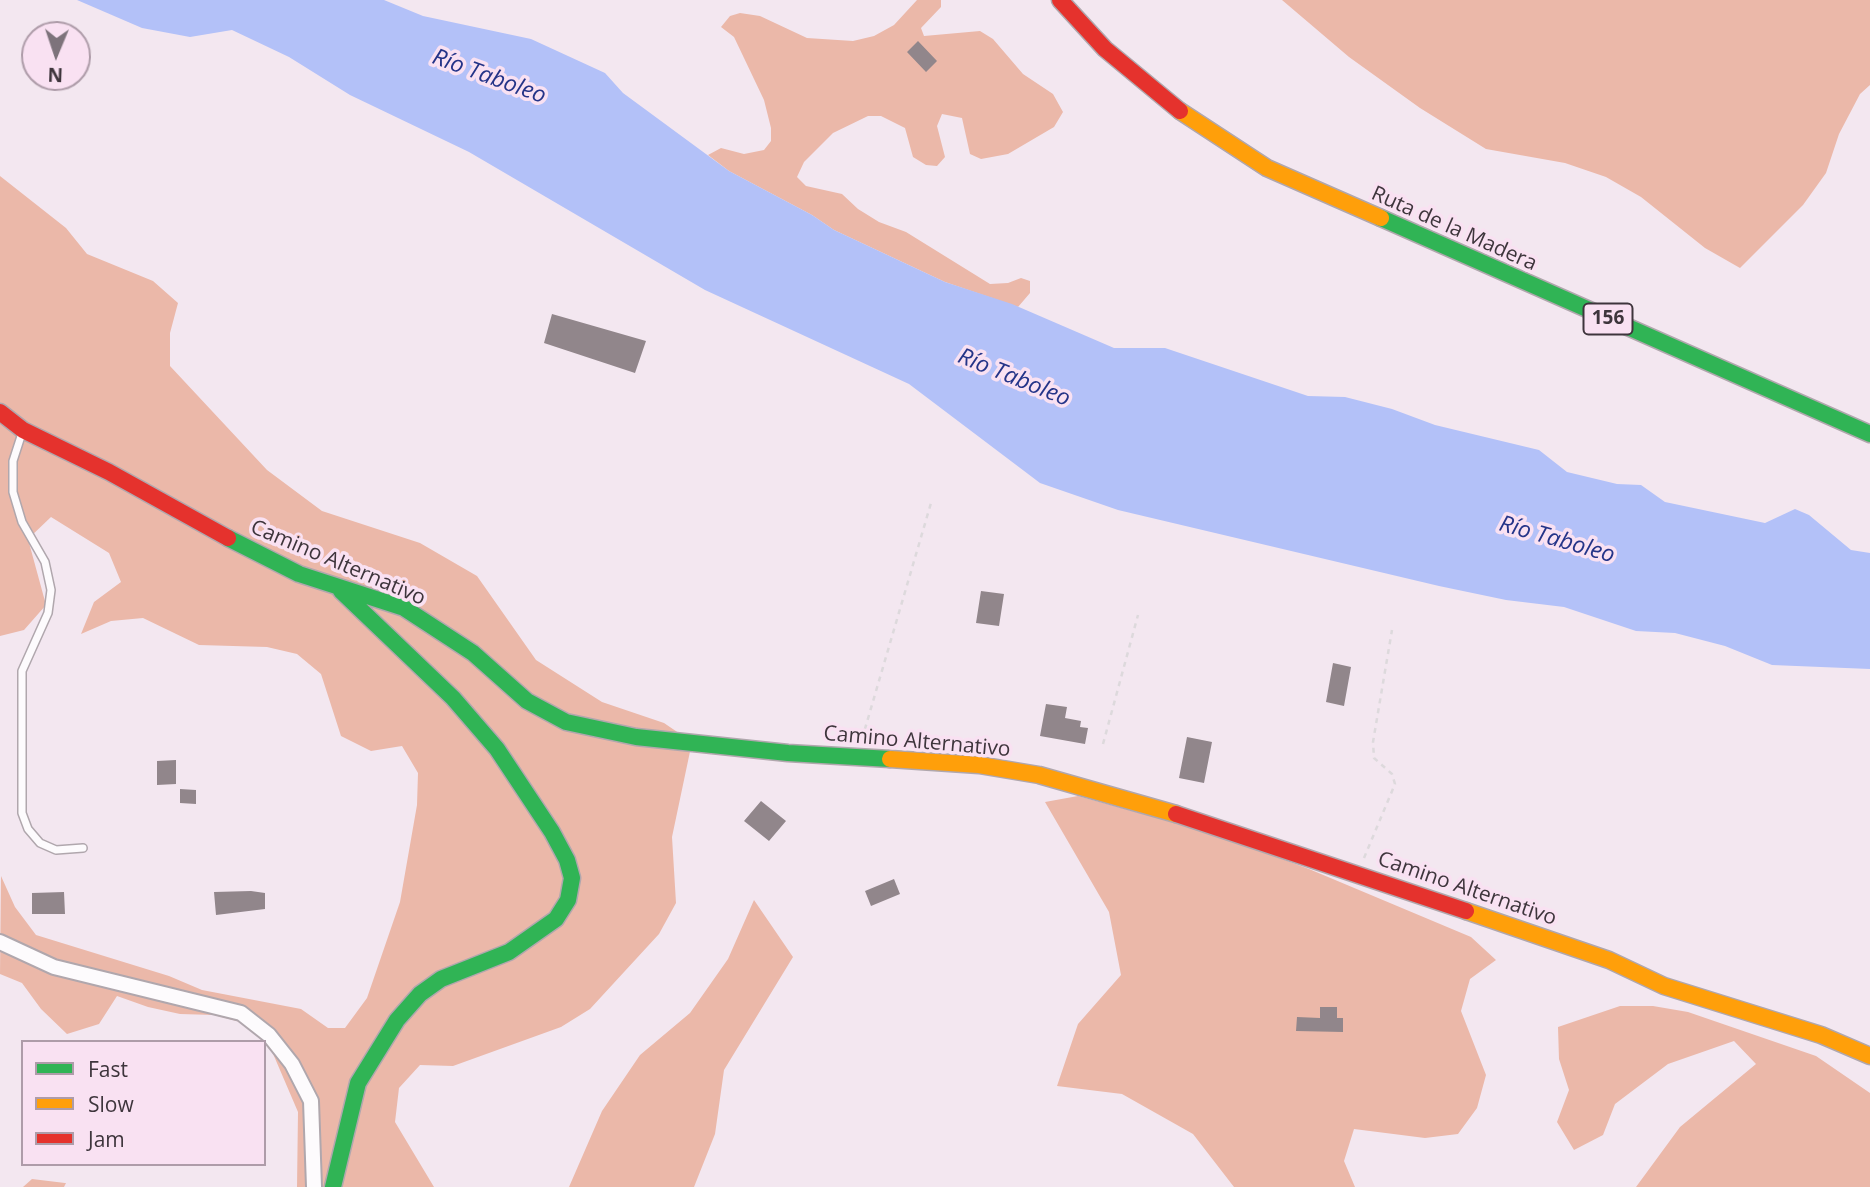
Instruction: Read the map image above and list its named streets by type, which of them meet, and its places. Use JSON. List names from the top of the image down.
{
  "streets": {
    "main road": ["Ruta de la Madera", "156", "Camino Alternativo"]
  },
  "water": ["Río Taboleo"],
  "legend": ["Fast", "Slow", "Jam"],
  "north": "bottom"
}
